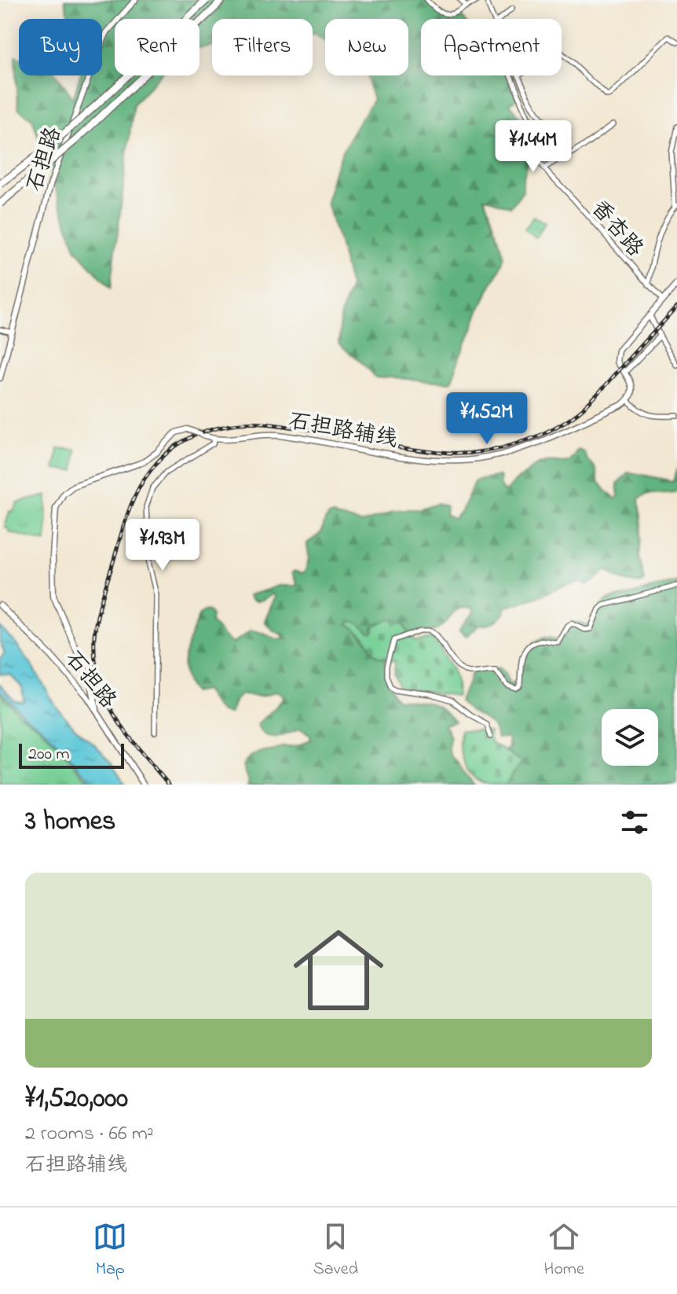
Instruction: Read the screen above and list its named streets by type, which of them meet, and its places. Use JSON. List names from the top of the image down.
{
  "streets": {
    "main road": ["石担路", "石担路辅线"],
    "street": ["香杏路"]
  },
  "crossings": [
    ["石担路", "石担路辅线"]
  ],
  "scale_bar": "200 m",
  "page": {
    "chip": [
      "Buy",
      "Rent",
      "Filters",
      "New",
      "Apartment"
    ],
    "price": ["¥1.44M", "¥1.52M", "¥1.93M"],
    "scale": "200 m",
    "heading": "3 homes",
    "list": [
      {
        "name": "¥1,520,000",
        "note": "2 rooms · 66 m² · 石担路辅线"
      }
    ],
    "tabs": ["Map", "Saved", "Home"]
  }
}
